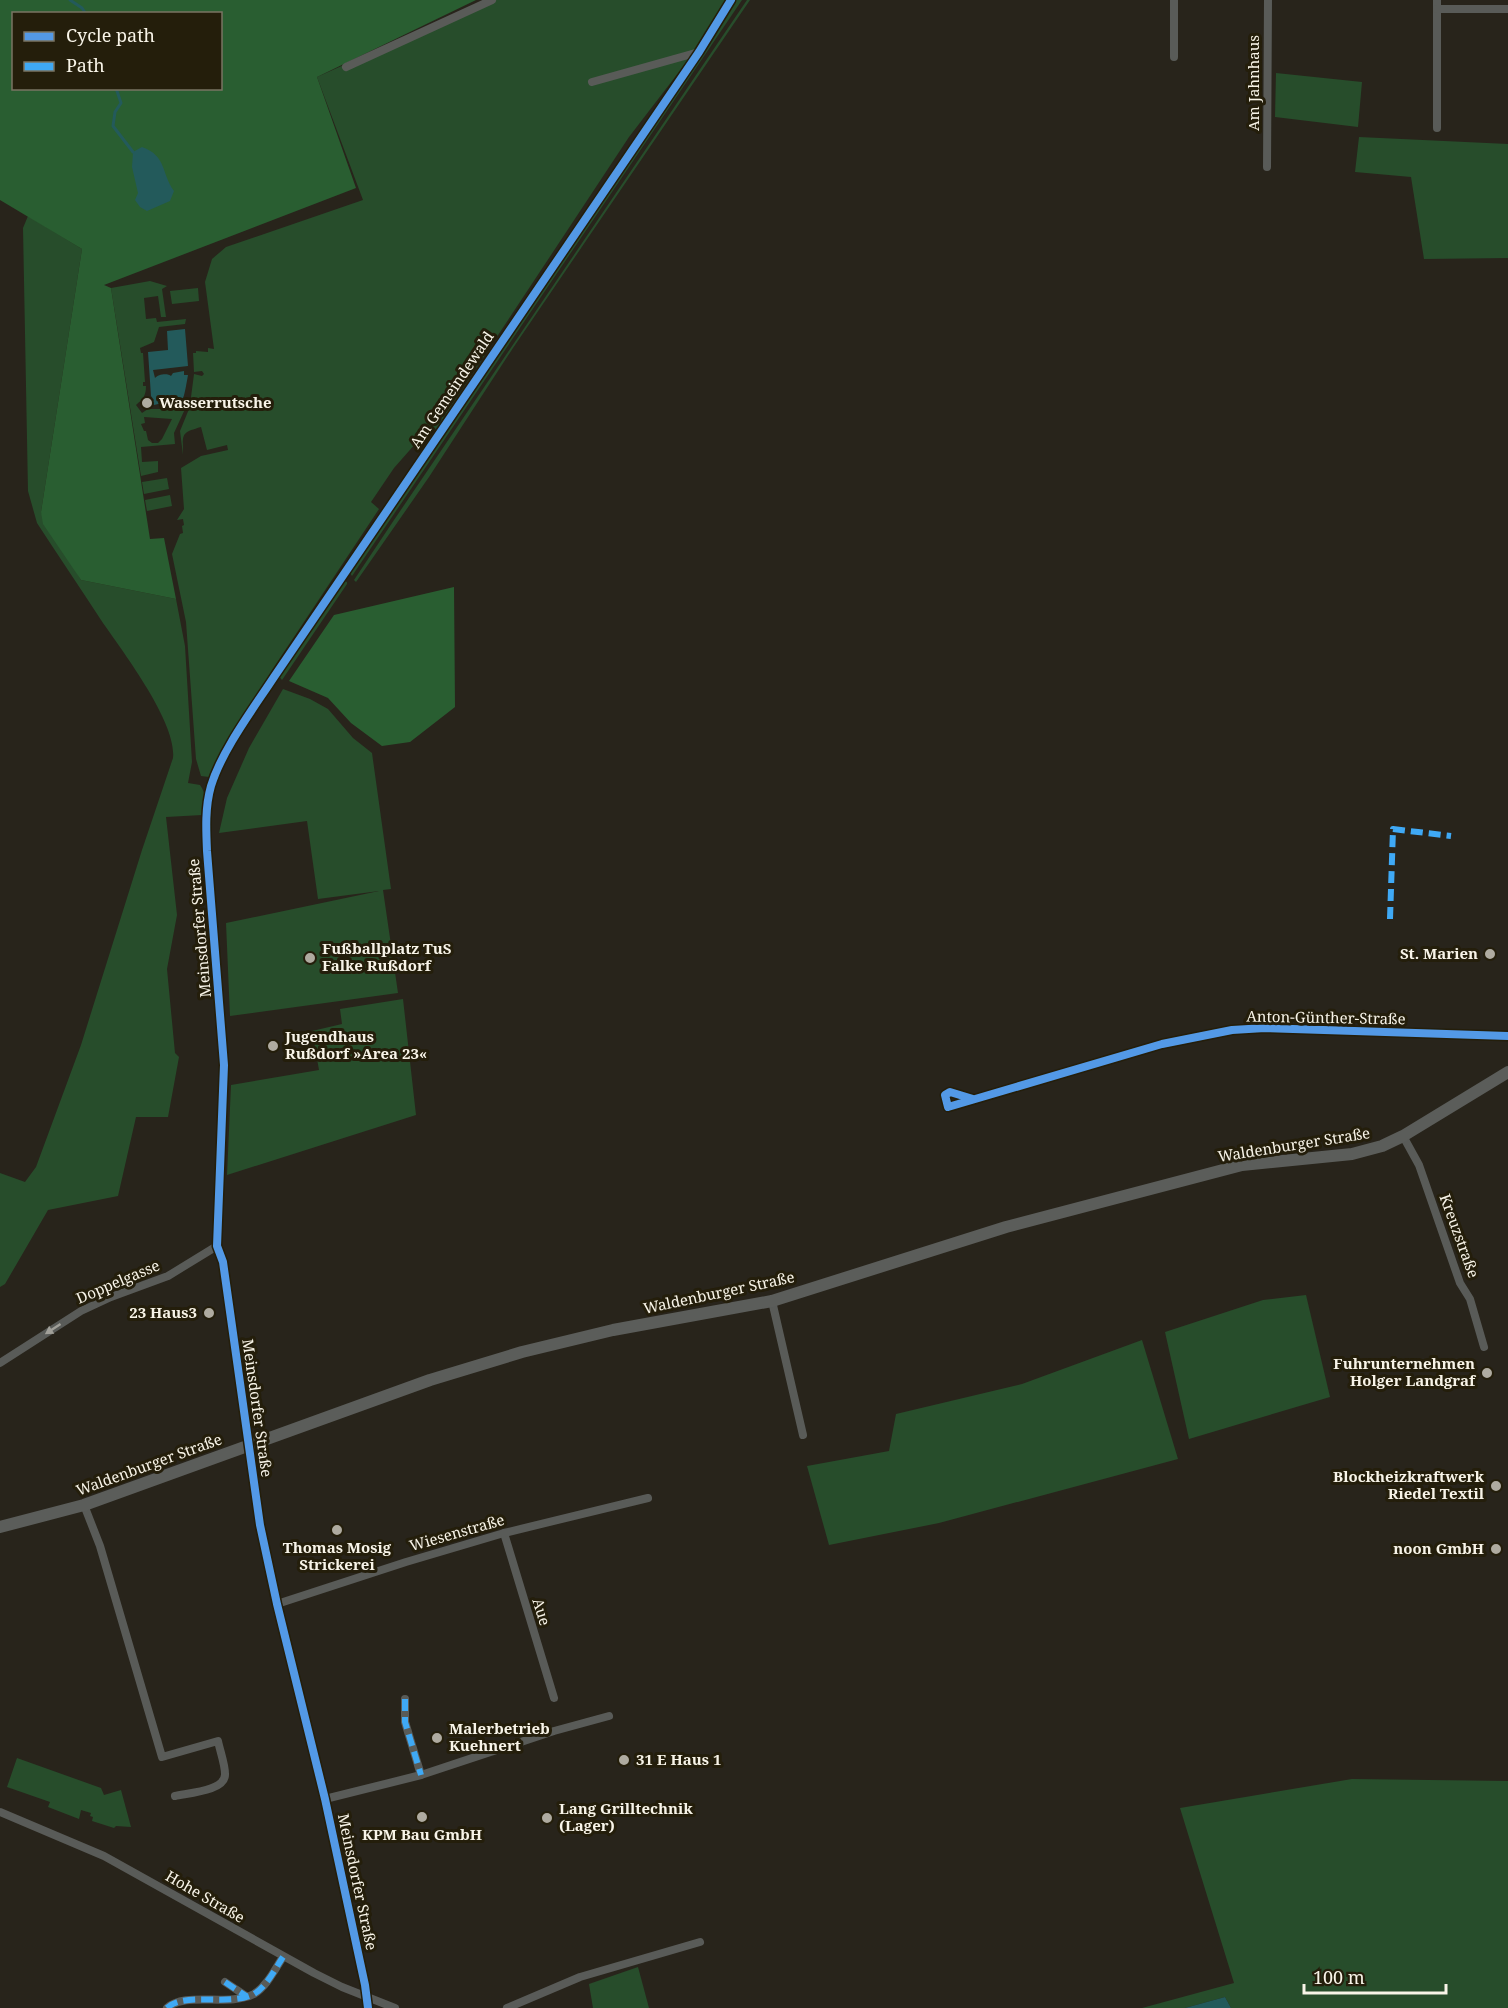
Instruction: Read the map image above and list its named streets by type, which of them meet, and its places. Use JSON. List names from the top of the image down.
{
  "streets": {
    "main road": ["Waldenburger Straße"],
    "street": [
      "Am Jahnhaus",
      "Am Gemeindewald",
      "Meinsdorfer Straße",
      "Anton-Günther-Straße",
      "Kreuzstraße",
      "Doppelgasse",
      "Wiesenstraße",
      "Aue",
      "Hohe Straße"
    ]
  },
  "crossings": [
    ["Am Gemeindewald", "Meinsdorfer Straße"],
    ["Meinsdorfer Straße", "Waldenburger Straße"],
    ["Meinsdorfer Straße", "Doppelgasse"],
    ["Meinsdorfer Straße", "Wiesenstraße"],
    ["Meinsdorfer Straße", "Hohe Straße"],
    ["Waldenburger Straße", "Kreuzstraße"],
    ["Wiesenstraße", "Aue"]
  ],
  "one_way": ["Doppelgasse"],
  "places": [
    "Wasserrutsche",
    "St. Marien",
    "Fußballplatz TuS Falke Rußdorf",
    "Jugendhaus Rußdorf »Area 23«",
    "23 Haus3",
    "Fuhrunternehmen Holger Landgraf",
    "Blockheizkraftwerk Riedel Textil",
    "Thomas Mosig Strickerei",
    "noon GmbH",
    "Malerbetrieb Kuehnert",
    "31 E Haus 1",
    "KPM Bau GmbH",
    "Lang Grilltechnik (Lager)"
  ],
  "legend": ["Cycle path", "Path"],
  "scale_bar": "100 m"
}
